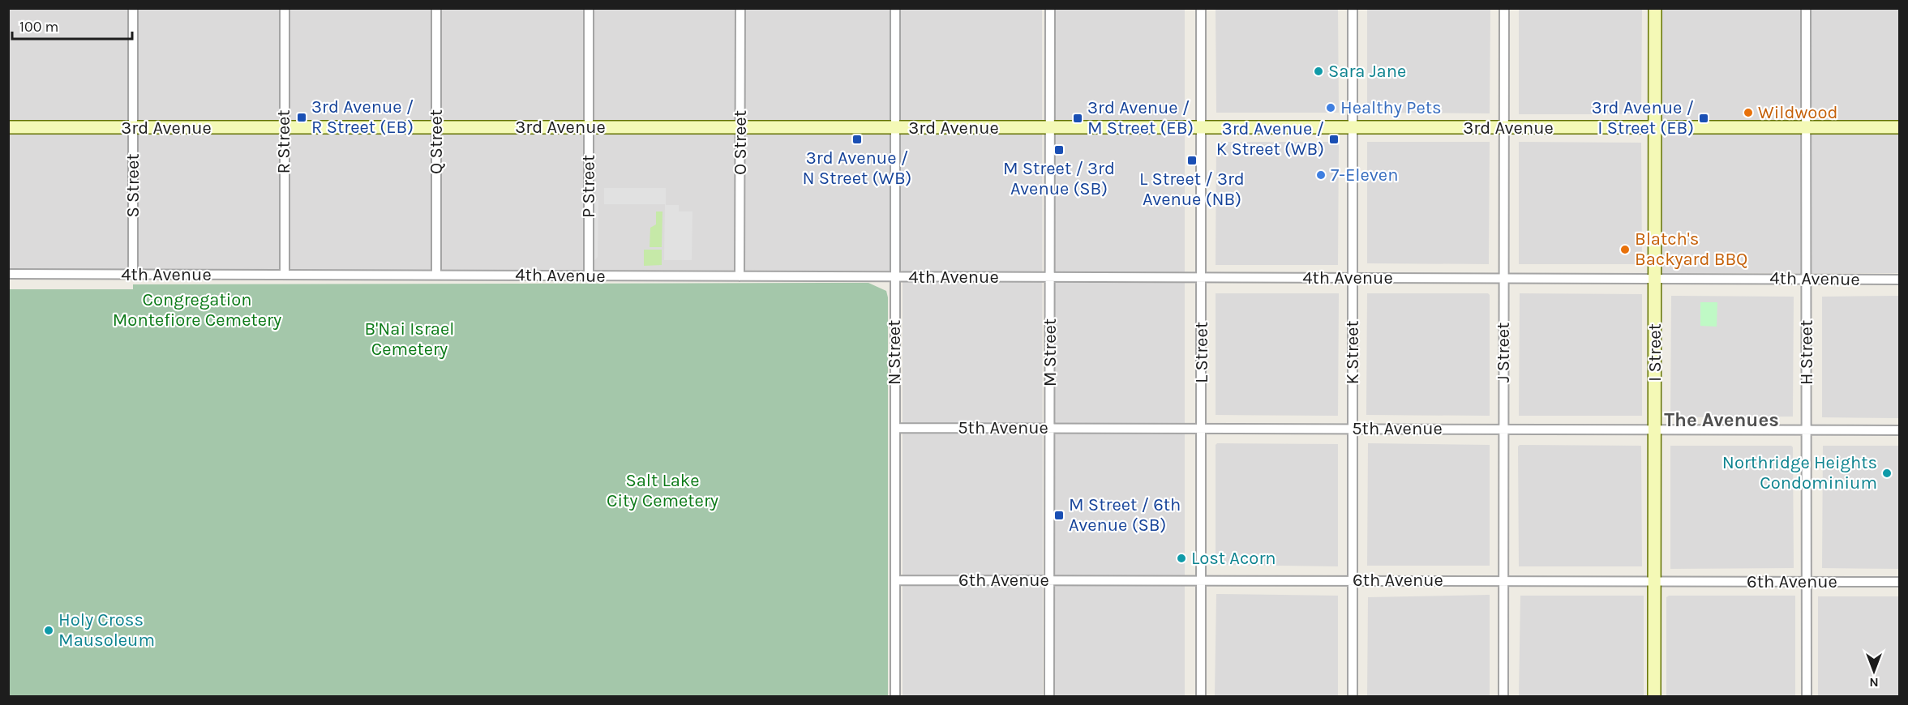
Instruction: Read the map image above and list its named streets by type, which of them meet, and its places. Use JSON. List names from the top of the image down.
{
  "streets": {
    "street": [
      "3rd Avenue",
      "R Street",
      "Q Street",
      "O Street",
      "S Street",
      "P Street",
      "4th Avenue",
      "N Street",
      "M Street",
      "L Street",
      "K Street",
      "J Street",
      "I Street",
      "H Street",
      "5th Avenue",
      "6th Avenue"
    ]
  },
  "crossings": [
    ["3rd Avenue", "R Street"],
    ["3rd Avenue", "Q Street"],
    ["3rd Avenue", "O Street"],
    ["3rd Avenue", "S Street"],
    ["3rd Avenue", "P Street"],
    ["3rd Avenue", "N Street"],
    ["3rd Avenue", "M Street"],
    ["3rd Avenue", "L Street"],
    ["3rd Avenue", "K Street"],
    ["3rd Avenue", "J Street"],
    ["3rd Avenue", "I Street"],
    ["3rd Avenue", "H Street"],
    ["R Street", "4th Avenue"],
    ["Q Street", "4th Avenue"],
    ["O Street", "4th Avenue"],
    ["S Street", "4th Avenue"],
    ["P Street", "4th Avenue"],
    ["4th Avenue", "N Street"],
    ["4th Avenue", "M Street"],
    ["4th Avenue", "L Street"],
    ["4th Avenue", "K Street"],
    ["4th Avenue", "J Street"],
    ["4th Avenue", "I Street"],
    ["4th Avenue", "H Street"],
    ["N Street", "5th Avenue"],
    ["N Street", "6th Avenue"],
    ["M Street", "5th Avenue"],
    ["M Street", "6th Avenue"],
    ["L Street", "5th Avenue"],
    ["L Street", "6th Avenue"],
    ["K Street", "5th Avenue"],
    ["K Street", "6th Avenue"],
    ["J Street", "5th Avenue"],
    ["J Street", "6th Avenue"],
    ["I Street", "5th Avenue"],
    ["I Street", "6th Avenue"],
    ["H Street", "5th Avenue"],
    ["H Street", "6th Avenue"]
  ],
  "districts": ["The Avenues"],
  "parks": ["Congregation Montefiore Cemetery", "B'Nai Israel Cemetery", "Salt Lake City Cemetery"],
  "places": {
    "other": [
      "Sara Jane",
      "Healthy Pets",
      "Wildwood",
      "7-Eleven",
      "Blatch's Backyard BBQ",
      "Northridge Heights Condominium",
      "Lost Acorn",
      "Holy Cross Mausoleum"
    ],
    "transit": [
      "3rd Avenue / R Street (EB)",
      "3rd Avenue / M Street (EB)",
      "3rd Avenue / I Street (EB)",
      "3rd Avenue / N Street (WB)",
      "3rd Avenue / K Street (WB)",
      "M Street / 3rd Avenue (SB)",
      "L Street / 3rd Avenue (NB)",
      "M Street / 6th Avenue (SB)"
    ]
  },
  "scale_bar": "100 m",
  "north": "bottom"
}
